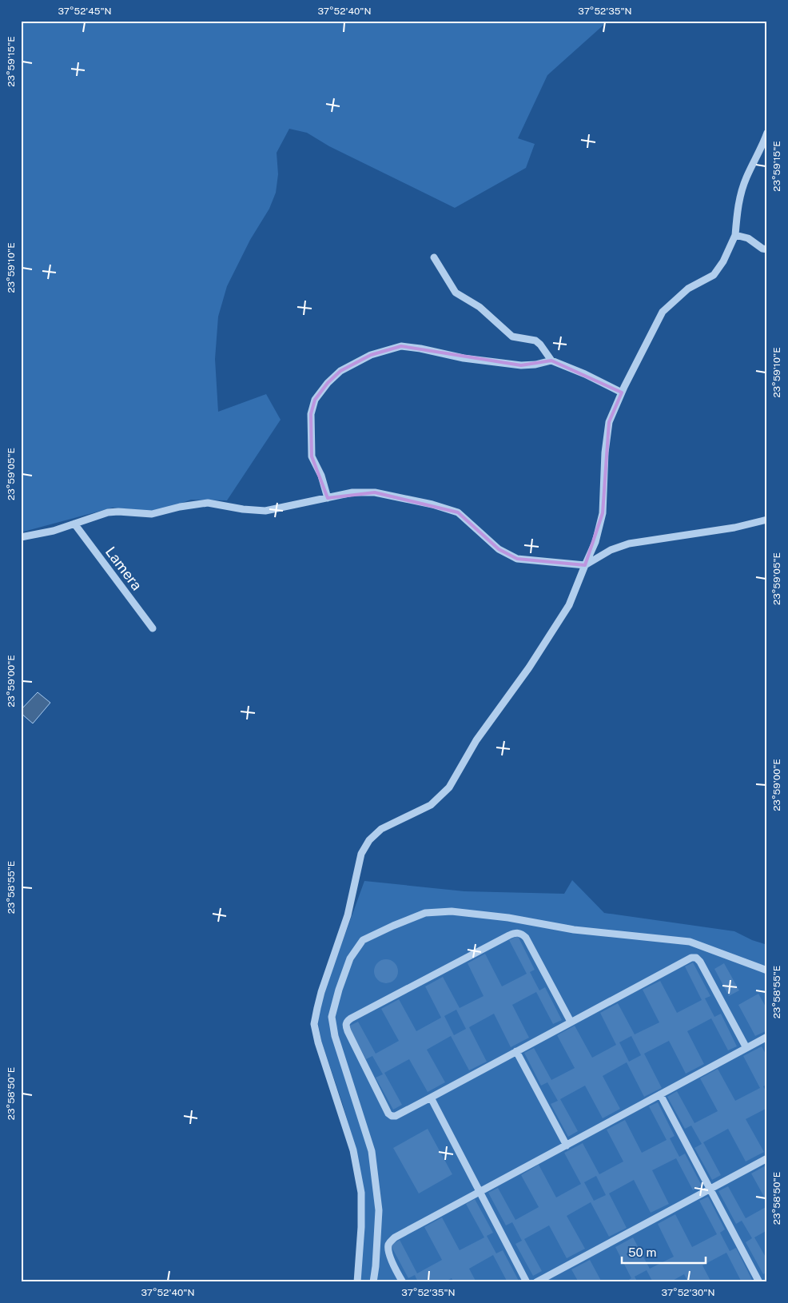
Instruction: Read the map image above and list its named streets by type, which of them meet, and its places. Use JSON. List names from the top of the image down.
{
  "streets": {
    "street": ["Lamera"]
  },
  "scale_bar": "50 m",
  "coordinates": [
    "37°52'45\"N",
    "37°52'40\"N",
    "37°52'35\"N",
    "23°59'15\"E",
    "23°59'10\"E",
    "23°59'05\"E",
    "23°59'00\"E",
    "23°58'55\"E",
    "23°58'50\"E",
    "37°52'30\"N"
  ]
}
